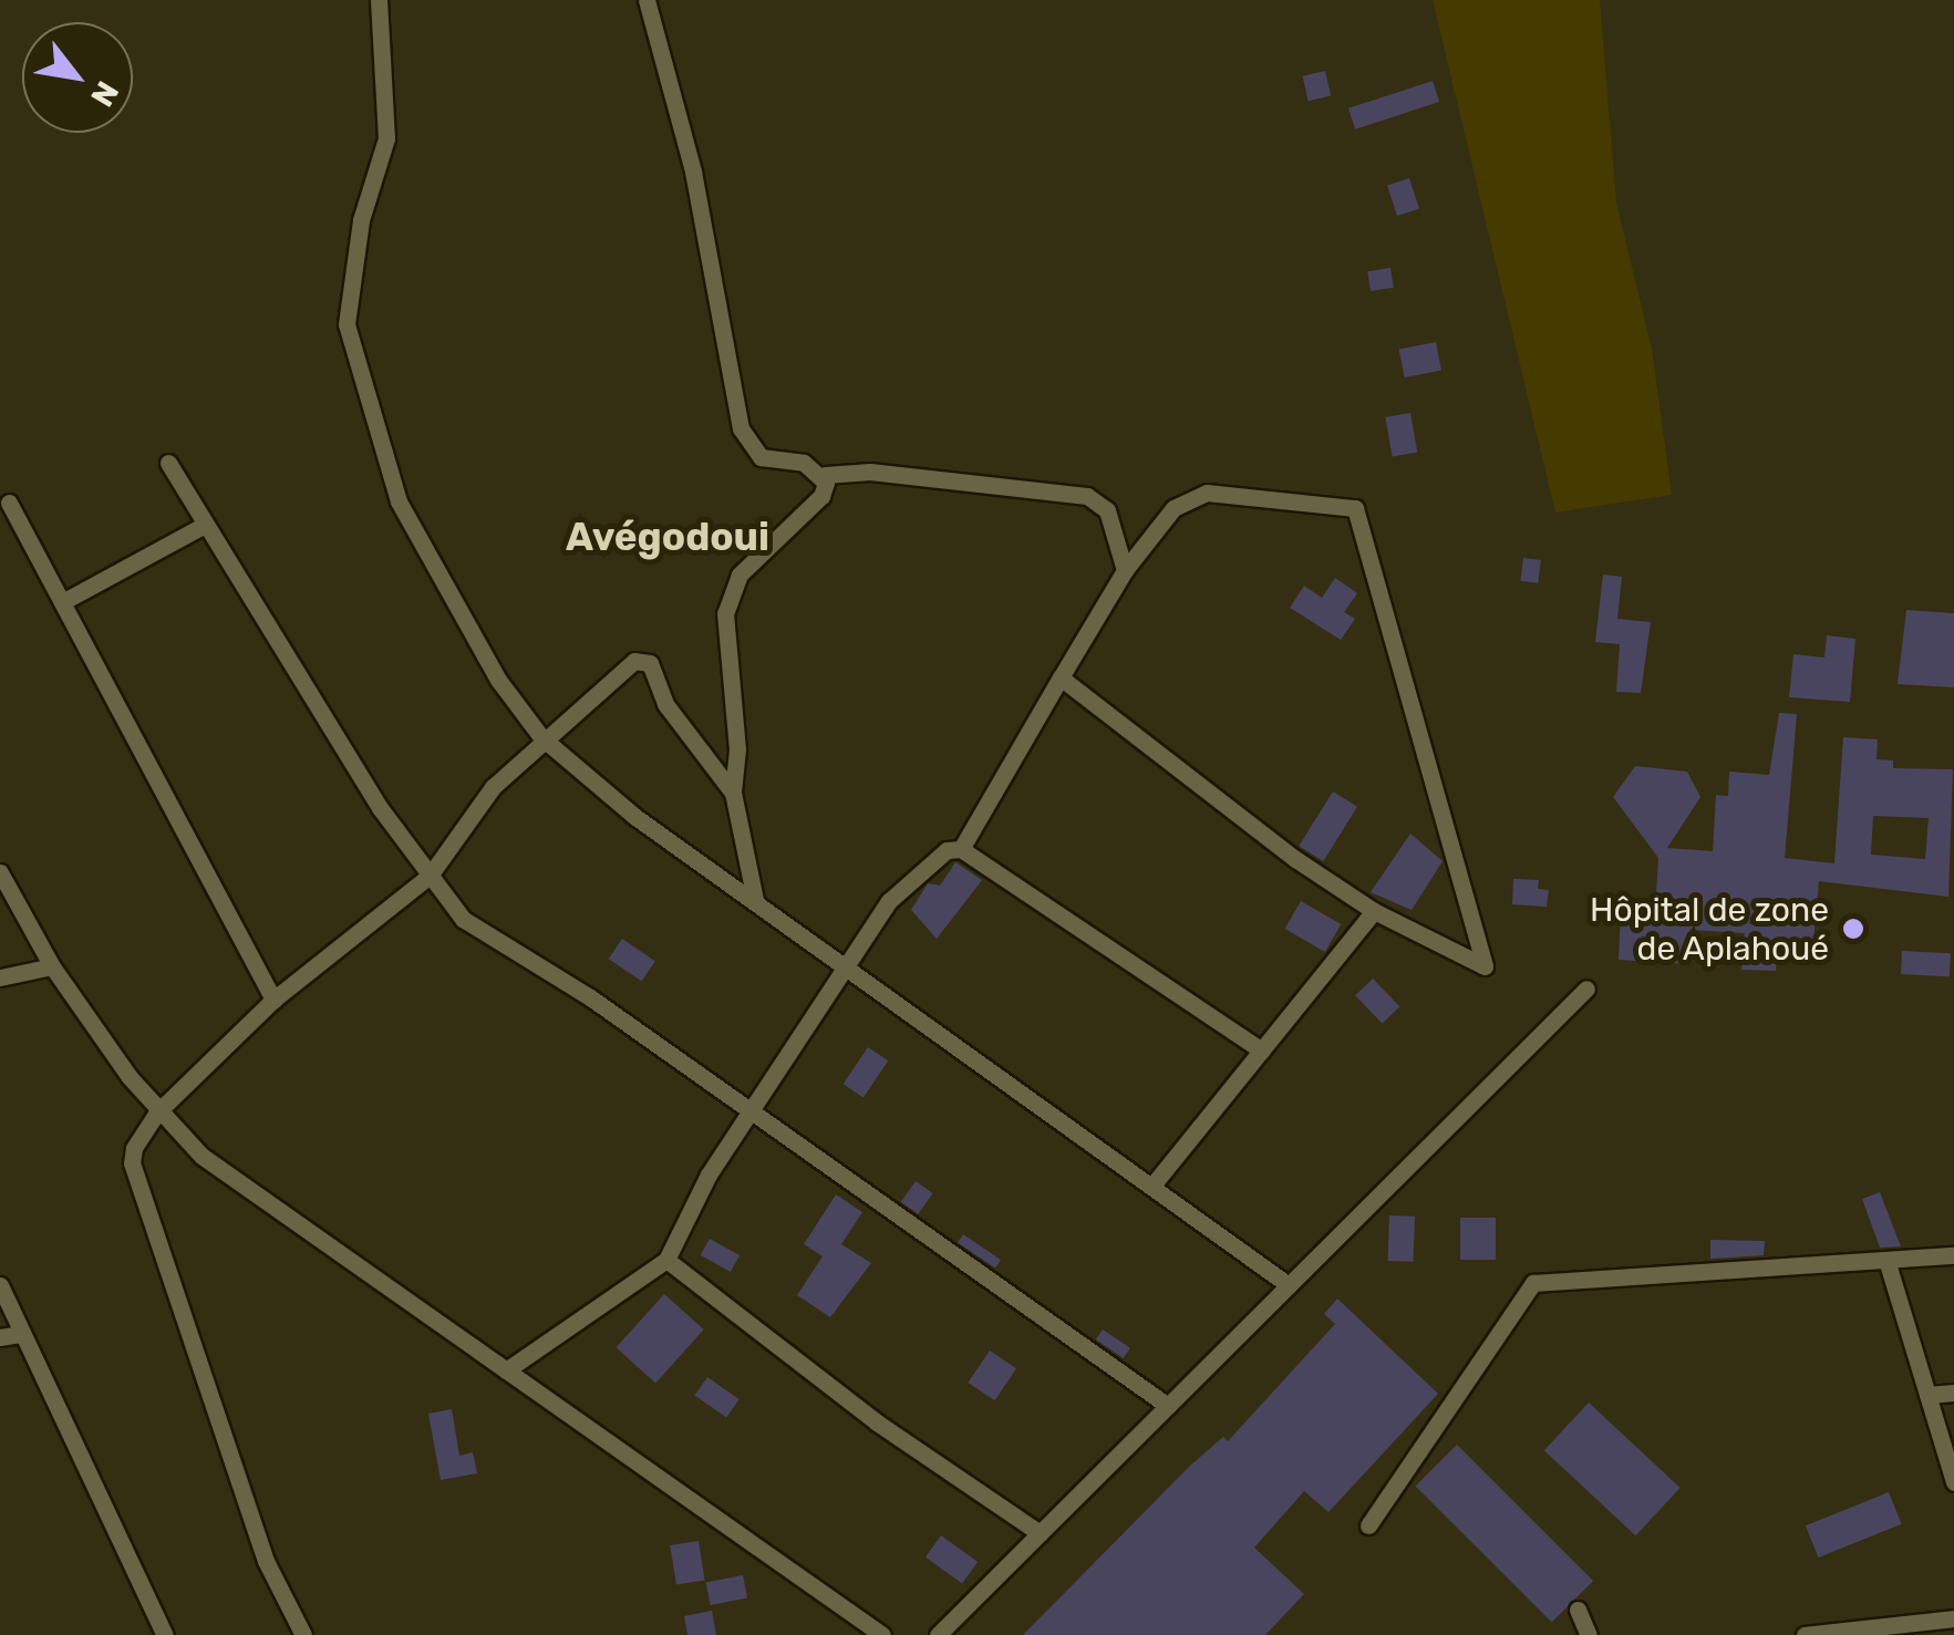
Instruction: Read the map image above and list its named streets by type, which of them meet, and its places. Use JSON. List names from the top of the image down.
{
  "districts": ["Avégodoui"],
  "places": ["Hôpital de zone de Aplahoué"],
  "north": "bottom right"
}
